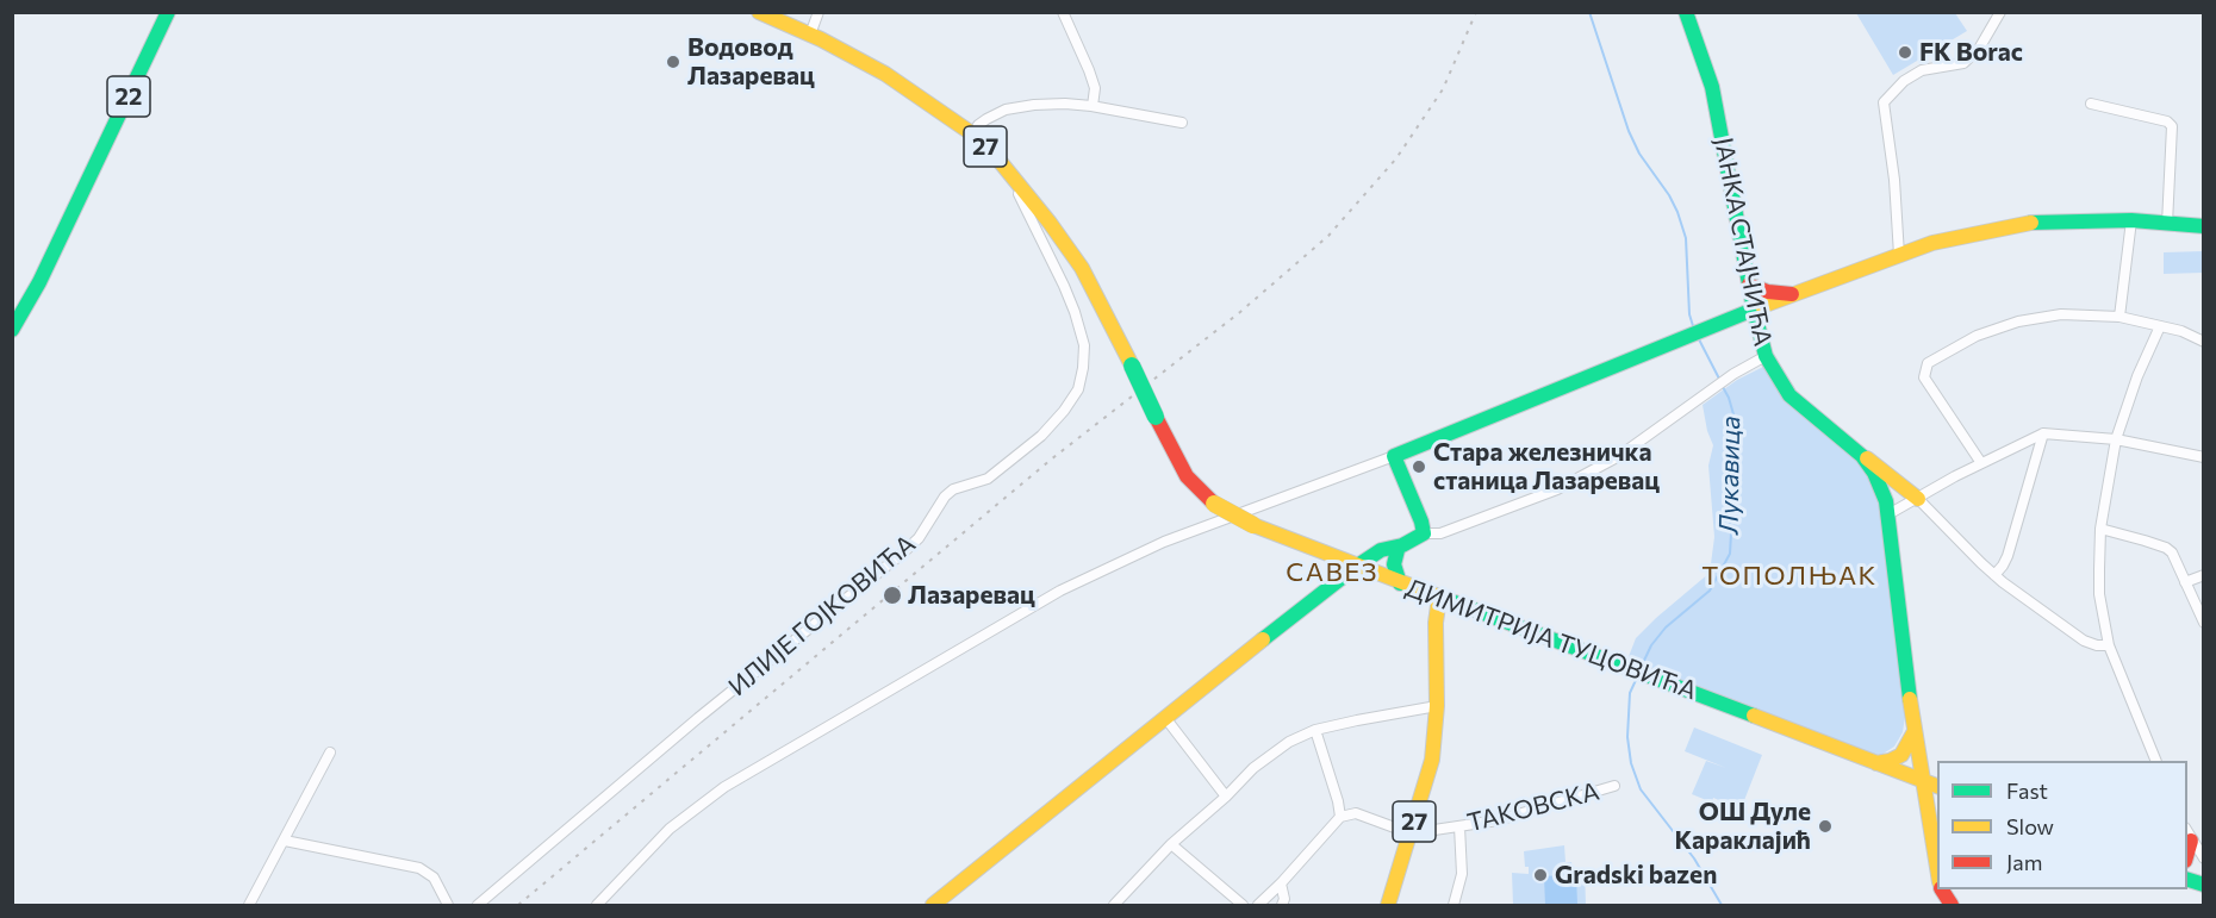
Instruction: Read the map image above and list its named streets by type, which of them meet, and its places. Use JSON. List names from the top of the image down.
{
  "streets": {
    "street": [
      "22",
      "27",
      "ЈАНКА СТАЈЧИЋА",
      "ИЛИЈЕ ГОЈКОВИЋА",
      "ДИМИТРИЈА ТУЦОВИЋА",
      "ТАКОВСКА"
    ]
  },
  "crossings": [
    ["27", "ДИМИТРИЈА ТУЦОВИЋА"],
    ["27", "ТАКОВСКА"],
    ["ЈАНКА СТАЈЧИЋА", "ДИМИТРИЈА ТУЦОВИЋА"],
    ["ИЛИЈЕ ГОЈКОВИЋА", "ДИМИТРИЈА ТУЦОВИЋА"]
  ],
  "districts": ["САВЕЗ", "ТОПОЛЊАК"],
  "water": ["Лукавица"],
  "places": [
    "FK Borac",
    "Водовод Лазаревац",
    "Стара железничка станица Лазаревац",
    "Лазаревац",
    "ОШ Дуле Караклајић",
    "Gradski bazen"
  ],
  "legend": ["Fast", "Slow", "Jam"]
}
